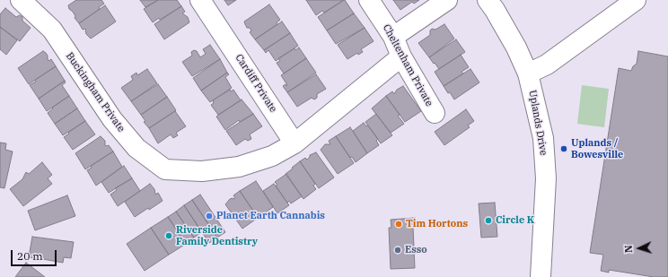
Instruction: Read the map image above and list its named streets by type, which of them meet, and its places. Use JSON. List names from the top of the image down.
{
  "streets": {
    "street": [
      "Cheltenham Private",
      "Cardiff Private",
      "Buckingham Private",
      "Uplands Drive"
    ]
  },
  "crossings": [
    ["Cheltenham Private", "Buckingham Private"],
    ["Cardiff Private", "Buckingham Private"]
  ],
  "places": [
    "Uplands / Bowesville",
    "Planet Earth Cannabis",
    "Circle K",
    "Tim Hortons",
    "Riverside Family Dentistry",
    "Esso"
  ],
  "scale_bar": "20 m",
  "north": "left"
}
